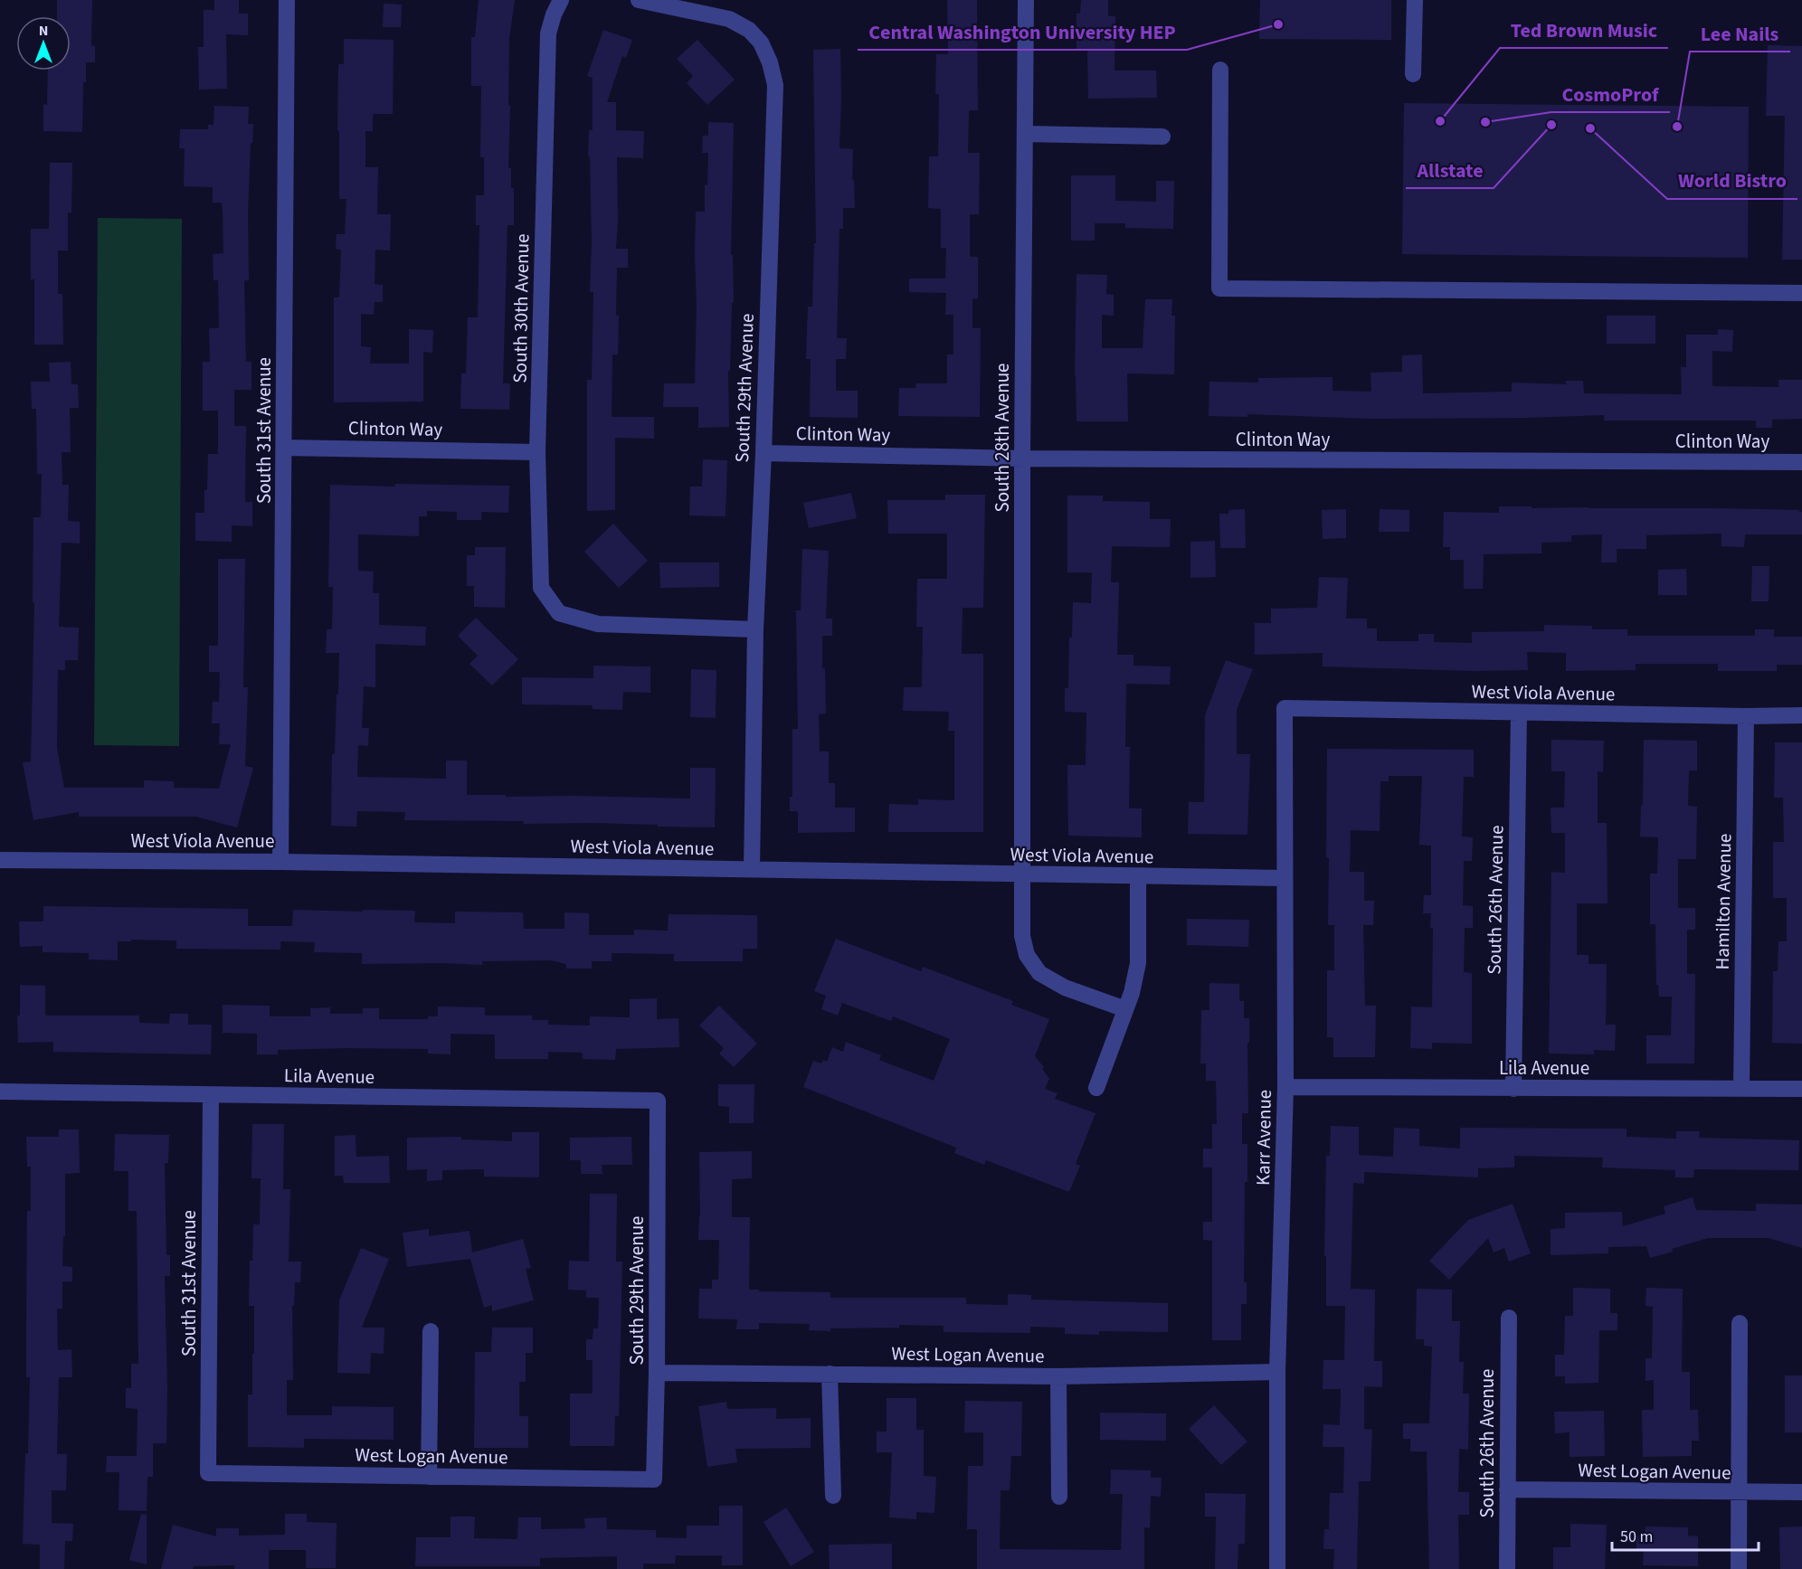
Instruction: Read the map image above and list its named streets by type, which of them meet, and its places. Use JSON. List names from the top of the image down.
{
  "streets": {
    "street": [
      "South 30th Avenue",
      "South 29th Avenue",
      "Clinton Way",
      "South 31st Avenue",
      "South 28th Avenue",
      "West Viola Avenue",
      "South 26th Avenue",
      "Hamilton Avenue",
      "Lila Avenue",
      "Karr Avenue",
      "West Logan Avenue"
    ]
  },
  "crossings": [
    ["South 30th Avenue", "South 29th Avenue"],
    ["South 30th Avenue", "Clinton Way"],
    ["South 29th Avenue", "Clinton Way"],
    ["South 29th Avenue", "West Viola Avenue"],
    ["South 29th Avenue", "Lila Avenue"],
    ["South 29th Avenue", "West Logan Avenue"],
    ["Clinton Way", "South 31st Avenue"],
    ["Clinton Way", "South 28th Avenue"],
    ["South 31st Avenue", "West Viola Avenue"],
    ["South 31st Avenue", "Lila Avenue"],
    ["South 31st Avenue", "West Logan Avenue"],
    ["South 28th Avenue", "West Viola Avenue"],
    ["West Viola Avenue", "South 26th Avenue"],
    ["West Viola Avenue", "Hamilton Avenue"],
    ["West Viola Avenue", "Karr Avenue"],
    ["South 26th Avenue", "Lila Avenue"],
    ["South 26th Avenue", "West Logan Avenue"],
    ["Hamilton Avenue", "Lila Avenue"],
    ["Lila Avenue", "Karr Avenue"],
    ["Karr Avenue", "West Logan Avenue"]
  ],
  "places": [
    "Central Washington University HEP",
    "Ted Brown Music",
    "CosmoProf",
    "Allstate",
    "Lee Nails",
    "World Bistro"
  ],
  "scale_bar": "50 m",
  "north": "top"
}
